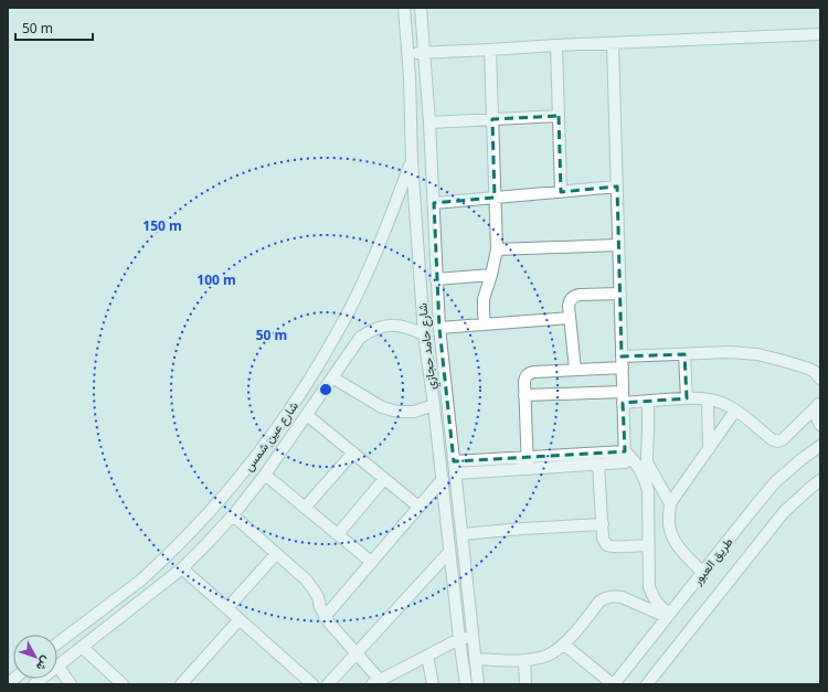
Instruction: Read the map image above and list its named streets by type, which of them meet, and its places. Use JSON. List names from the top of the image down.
{
  "streets": {
    "street": ["شارع حامد حجازي", "شارع عين شمس", "طريق العبور"]
  },
  "crossings": [
    ["شارع حامد حجازي", "شارع عين شمس"]
  ],
  "scale_bar": "50 m",
  "north": "bottom right",
  "rings": ["150 m", "100 m", "50 m"]
}
